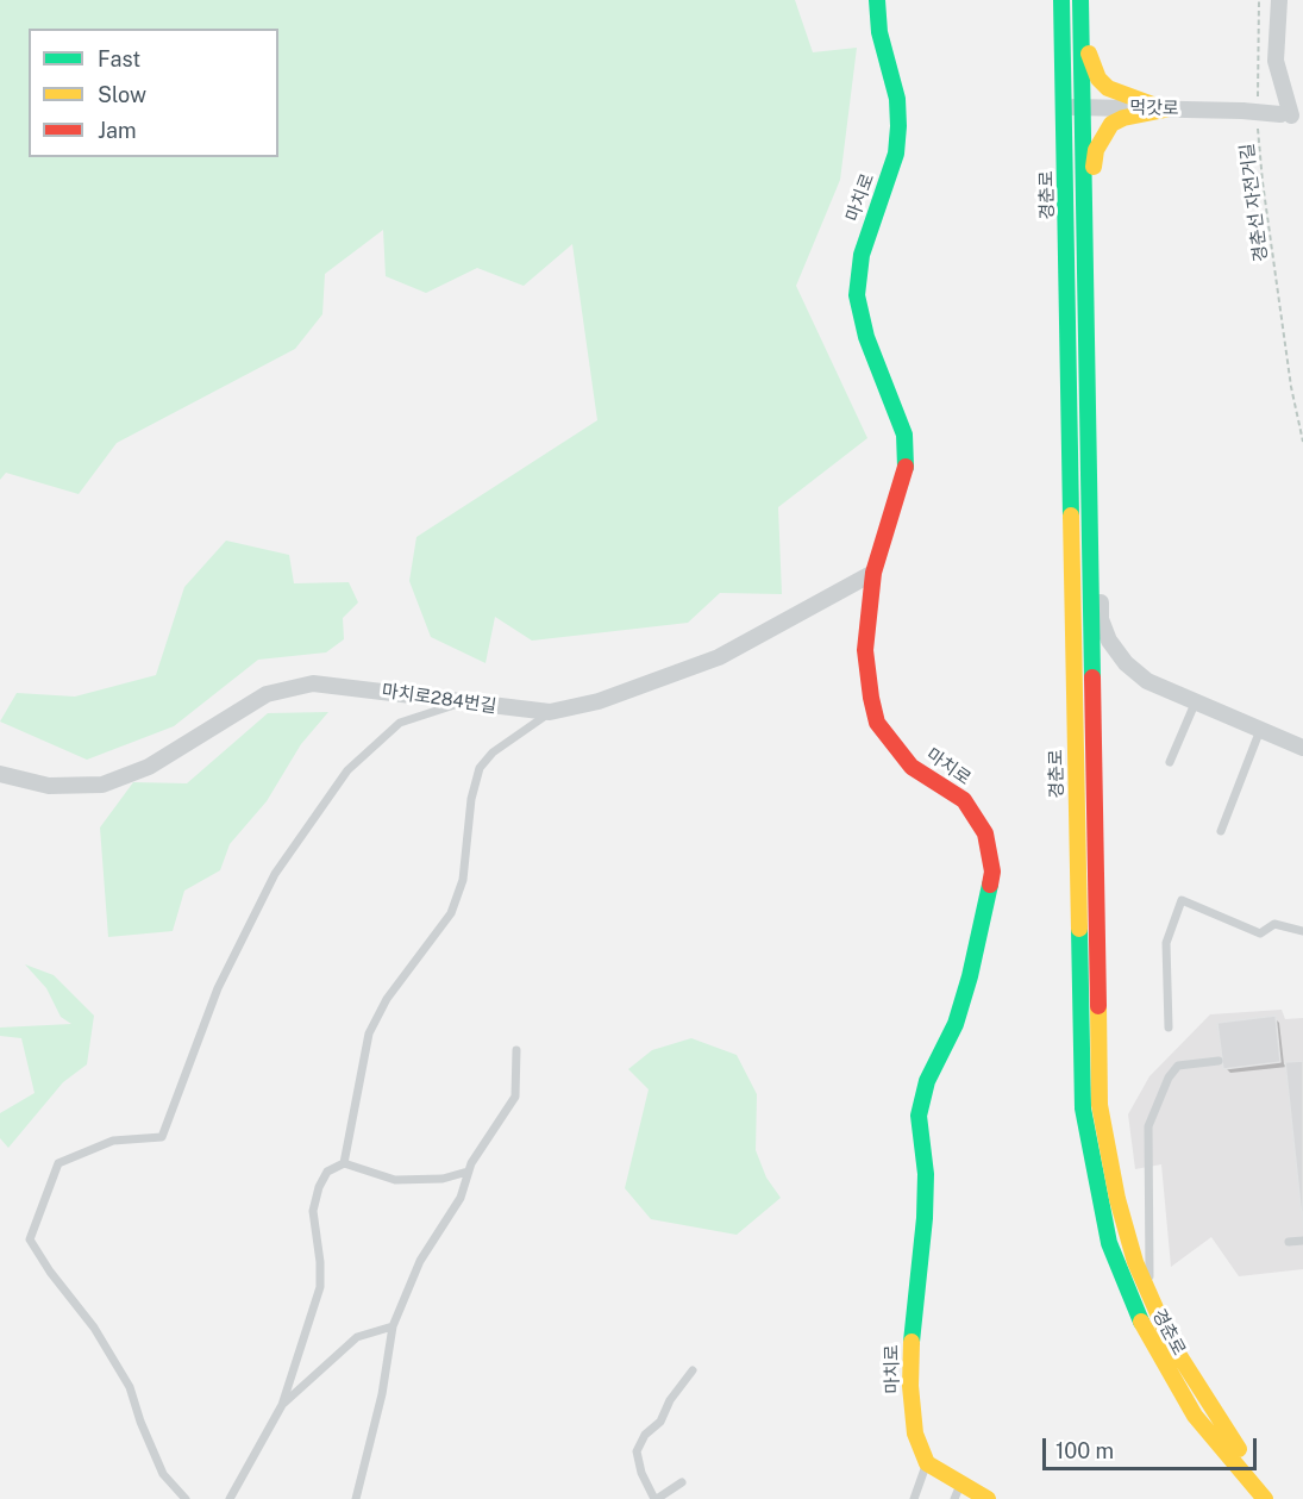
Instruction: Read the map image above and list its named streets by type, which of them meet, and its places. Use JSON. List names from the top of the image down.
{
  "streets": {
    "street": [
      "먹갓로",
      "경춘로",
      "마치로",
      "마치로284번길"
    ],
    "path": ["경춘선 자전거길"]
  },
  "crossings": [
    ["먹갓로", "경춘로"],
    ["마치로", "마치로284번길"]
  ],
  "legend": ["Fast", "Slow", "Jam"],
  "scale_bar": "100 m"
}
